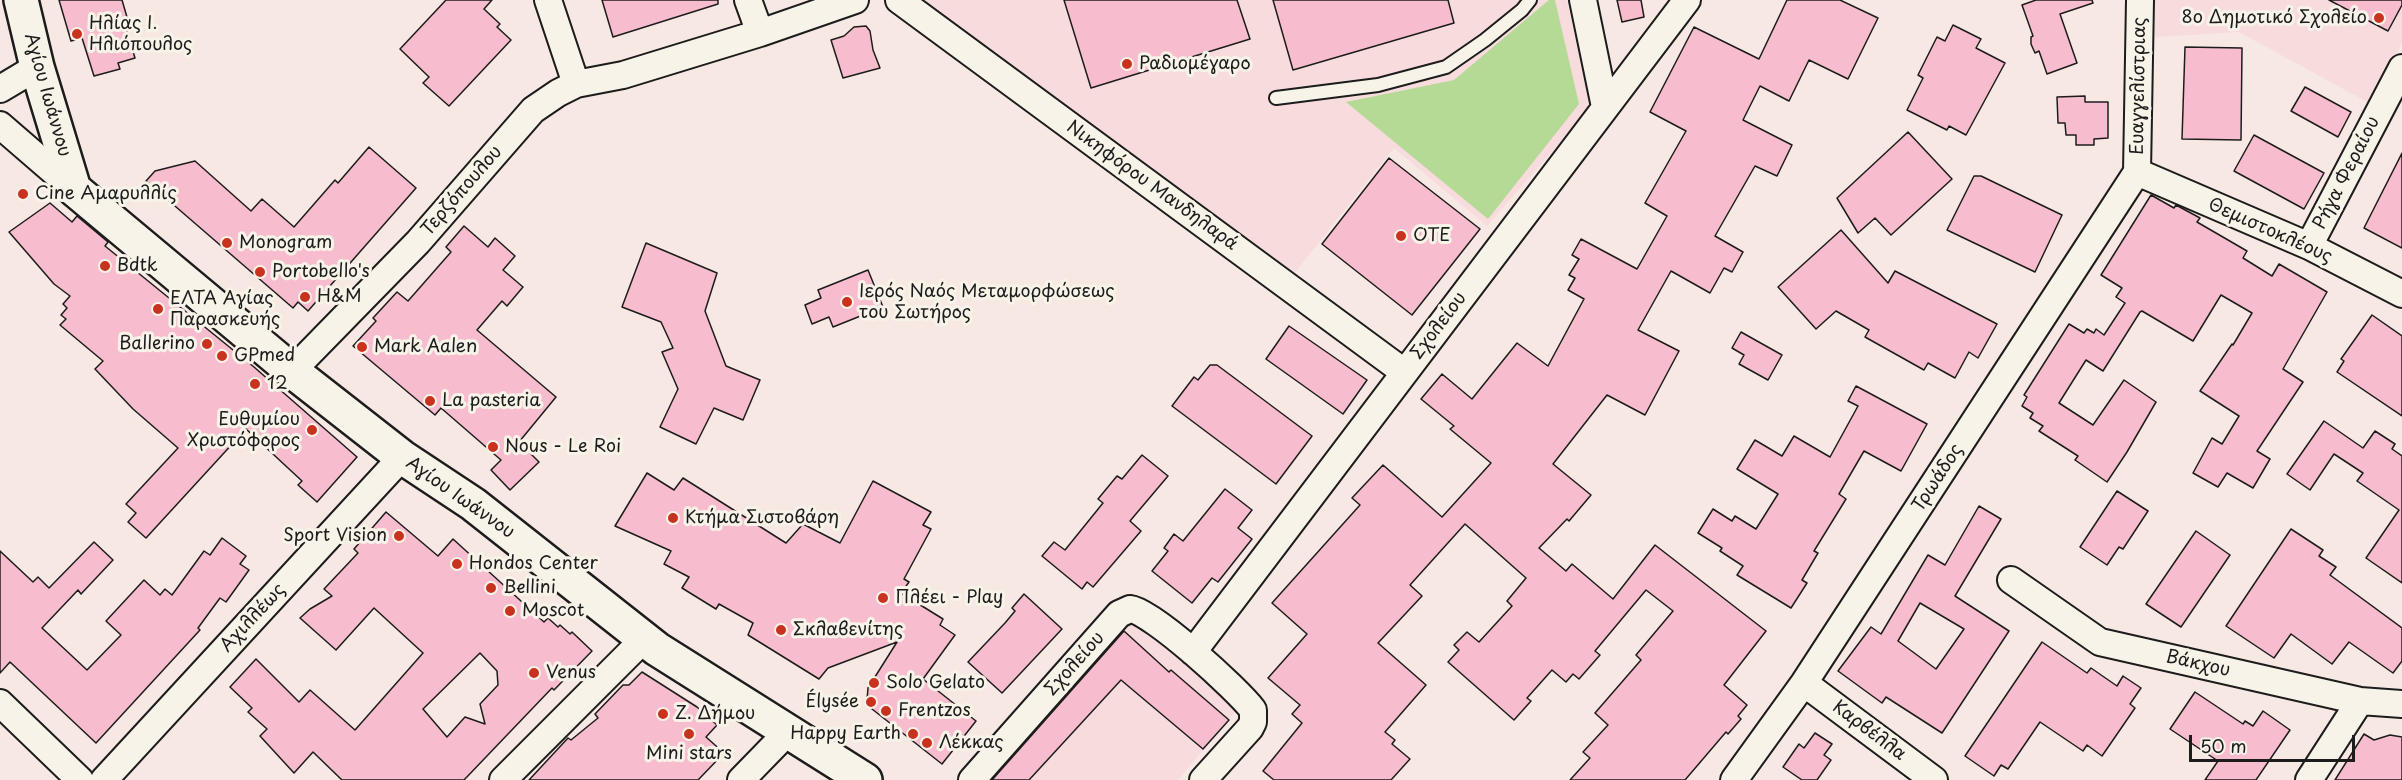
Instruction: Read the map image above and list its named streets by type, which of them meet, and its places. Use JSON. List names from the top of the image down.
{
  "streets": {
    "street": [
      "Ευαγγελίστριας",
      "Αγίου Ιωάννου",
      "Ρήγα Φεραίου",
      "Νικηφόρου Μανδηλαρά",
      "Τερζόπουλου",
      "Θεμιστοκλέους",
      "Σχολείου",
      "Τρωάδος",
      "Αχιλλέως",
      "Βάκχου",
      "Καρβέλλα"
    ]
  },
  "crossings": [
    ["Ευαγγελίστριας", "Θεμιστοκλέους"],
    ["Ευαγγελίστριας", "Τρωάδος"],
    ["Αγίου Ιωάννου", "Τερζόπουλου"],
    ["Αγίου Ιωάννου", "Αχιλλέως"],
    ["Ρήγα Φεραίου", "Θεμιστοκλέους"],
    ["Νικηφόρου Μανδηλαρά", "Σχολείου"],
    ["Θεμιστοκλέους", "Τρωάδος"],
    ["Τρωάδος", "Καρβέλλα"]
  ],
  "places": [
    "8ο Δημοτικό Σχολείο",
    "Ηλίας Ι. Ηλιόπουλος",
    "Ραδιομέγαρο",
    "Cine Αμαρυλλίς",
    "ΟΤΕ",
    "Monogram",
    "Bdtk",
    "Portobello's",
    "H&M",
    "Ιερός Ναός Μεταμορφώσεως του Σωτήρος",
    "ΕΛΤΑ Αγίας Παρασκευής",
    "Ballerino",
    "Mark Aalen",
    "GPmed",
    "12",
    "La pasteria",
    "Ευθυμίου Χριστόφορος",
    "Nous - Le Roi",
    "Κτήμα Σιστοβάρη",
    "Sport Vision",
    "Hondos Center",
    "Bellini",
    "Πλέει - Play",
    "Moscot",
    "Σκλαβενίτης",
    "Venus",
    "Solo Gelato",
    "Élysée",
    "Frentzos",
    "Ζ. Δήμου",
    "Mini stars",
    "Happy Earth",
    "Λέκκας"
  ],
  "scale_bar": "50 m"
}
